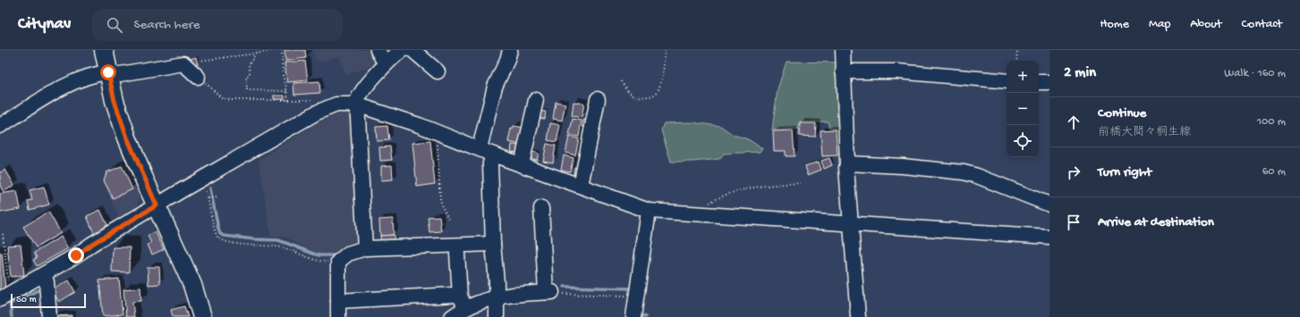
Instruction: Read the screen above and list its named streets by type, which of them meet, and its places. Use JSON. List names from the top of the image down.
{
  "scale_bar": "50 m",
  "page": {
    "header": "Citynav",
    "search": "Search here",
    "nav": [
      "Home",
      "Map",
      "About",
      "Contact"
    ],
    "heading": ["2 min", "Walk · 160 m"],
    "map_buttons": ["+", "−"],
    "list": [
      ["Continue", "前橋大間々桐生線", "100 m"],
      ["Turn right", "60 m"],
      "Arrive at destination"
    ],
    "scale": "50 m"
  }
}
